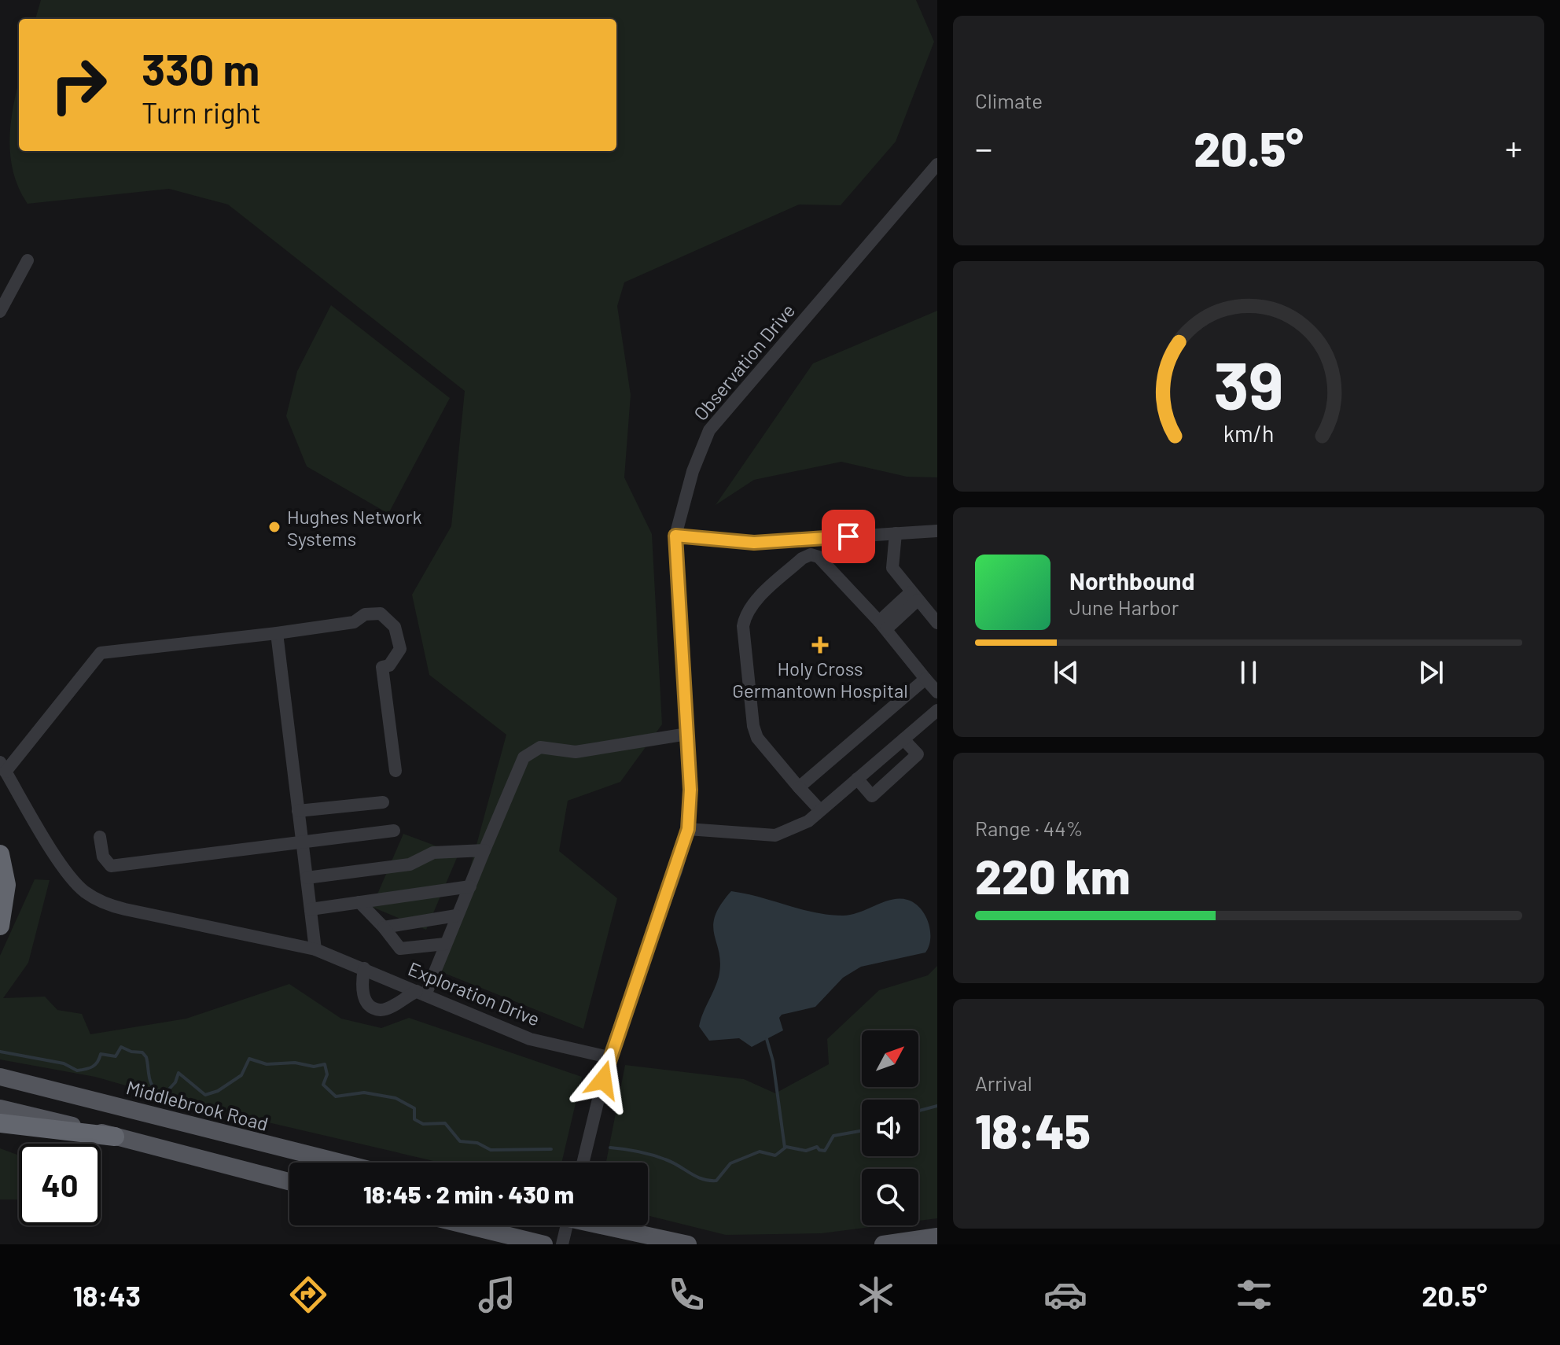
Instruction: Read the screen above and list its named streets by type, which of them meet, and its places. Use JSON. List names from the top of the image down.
{
  "streets": {
    "main road": ["Middlebrook Road"],
    "street": ["Observation Drive", "Exploration Drive"]
  },
  "crossings": [
    ["Observation Drive", "Exploration Drive"]
  ],
  "places": {
    "other": ["Hughes Network Systems"],
    "health": ["Holy Cross Germantown Hospital"]
  },
  "north": "top right",
  "page": {
    "tile": [
      "Climate",
      ["Range · 44%", "220 km"],
      ["Arrival", "18:45"]
    ],
    "turn": ["330 m", "Turn right"],
    "heat": ["−", "20.5°", "+"],
    "song": ["Northbound", "June Harbor"],
    "limit": "40",
    "trip": "18:45 · 2 min · 430 m",
    "tabs": ["18:43", "20.5°"],
    "gauge": ["39", "km/h"]
  }
}
